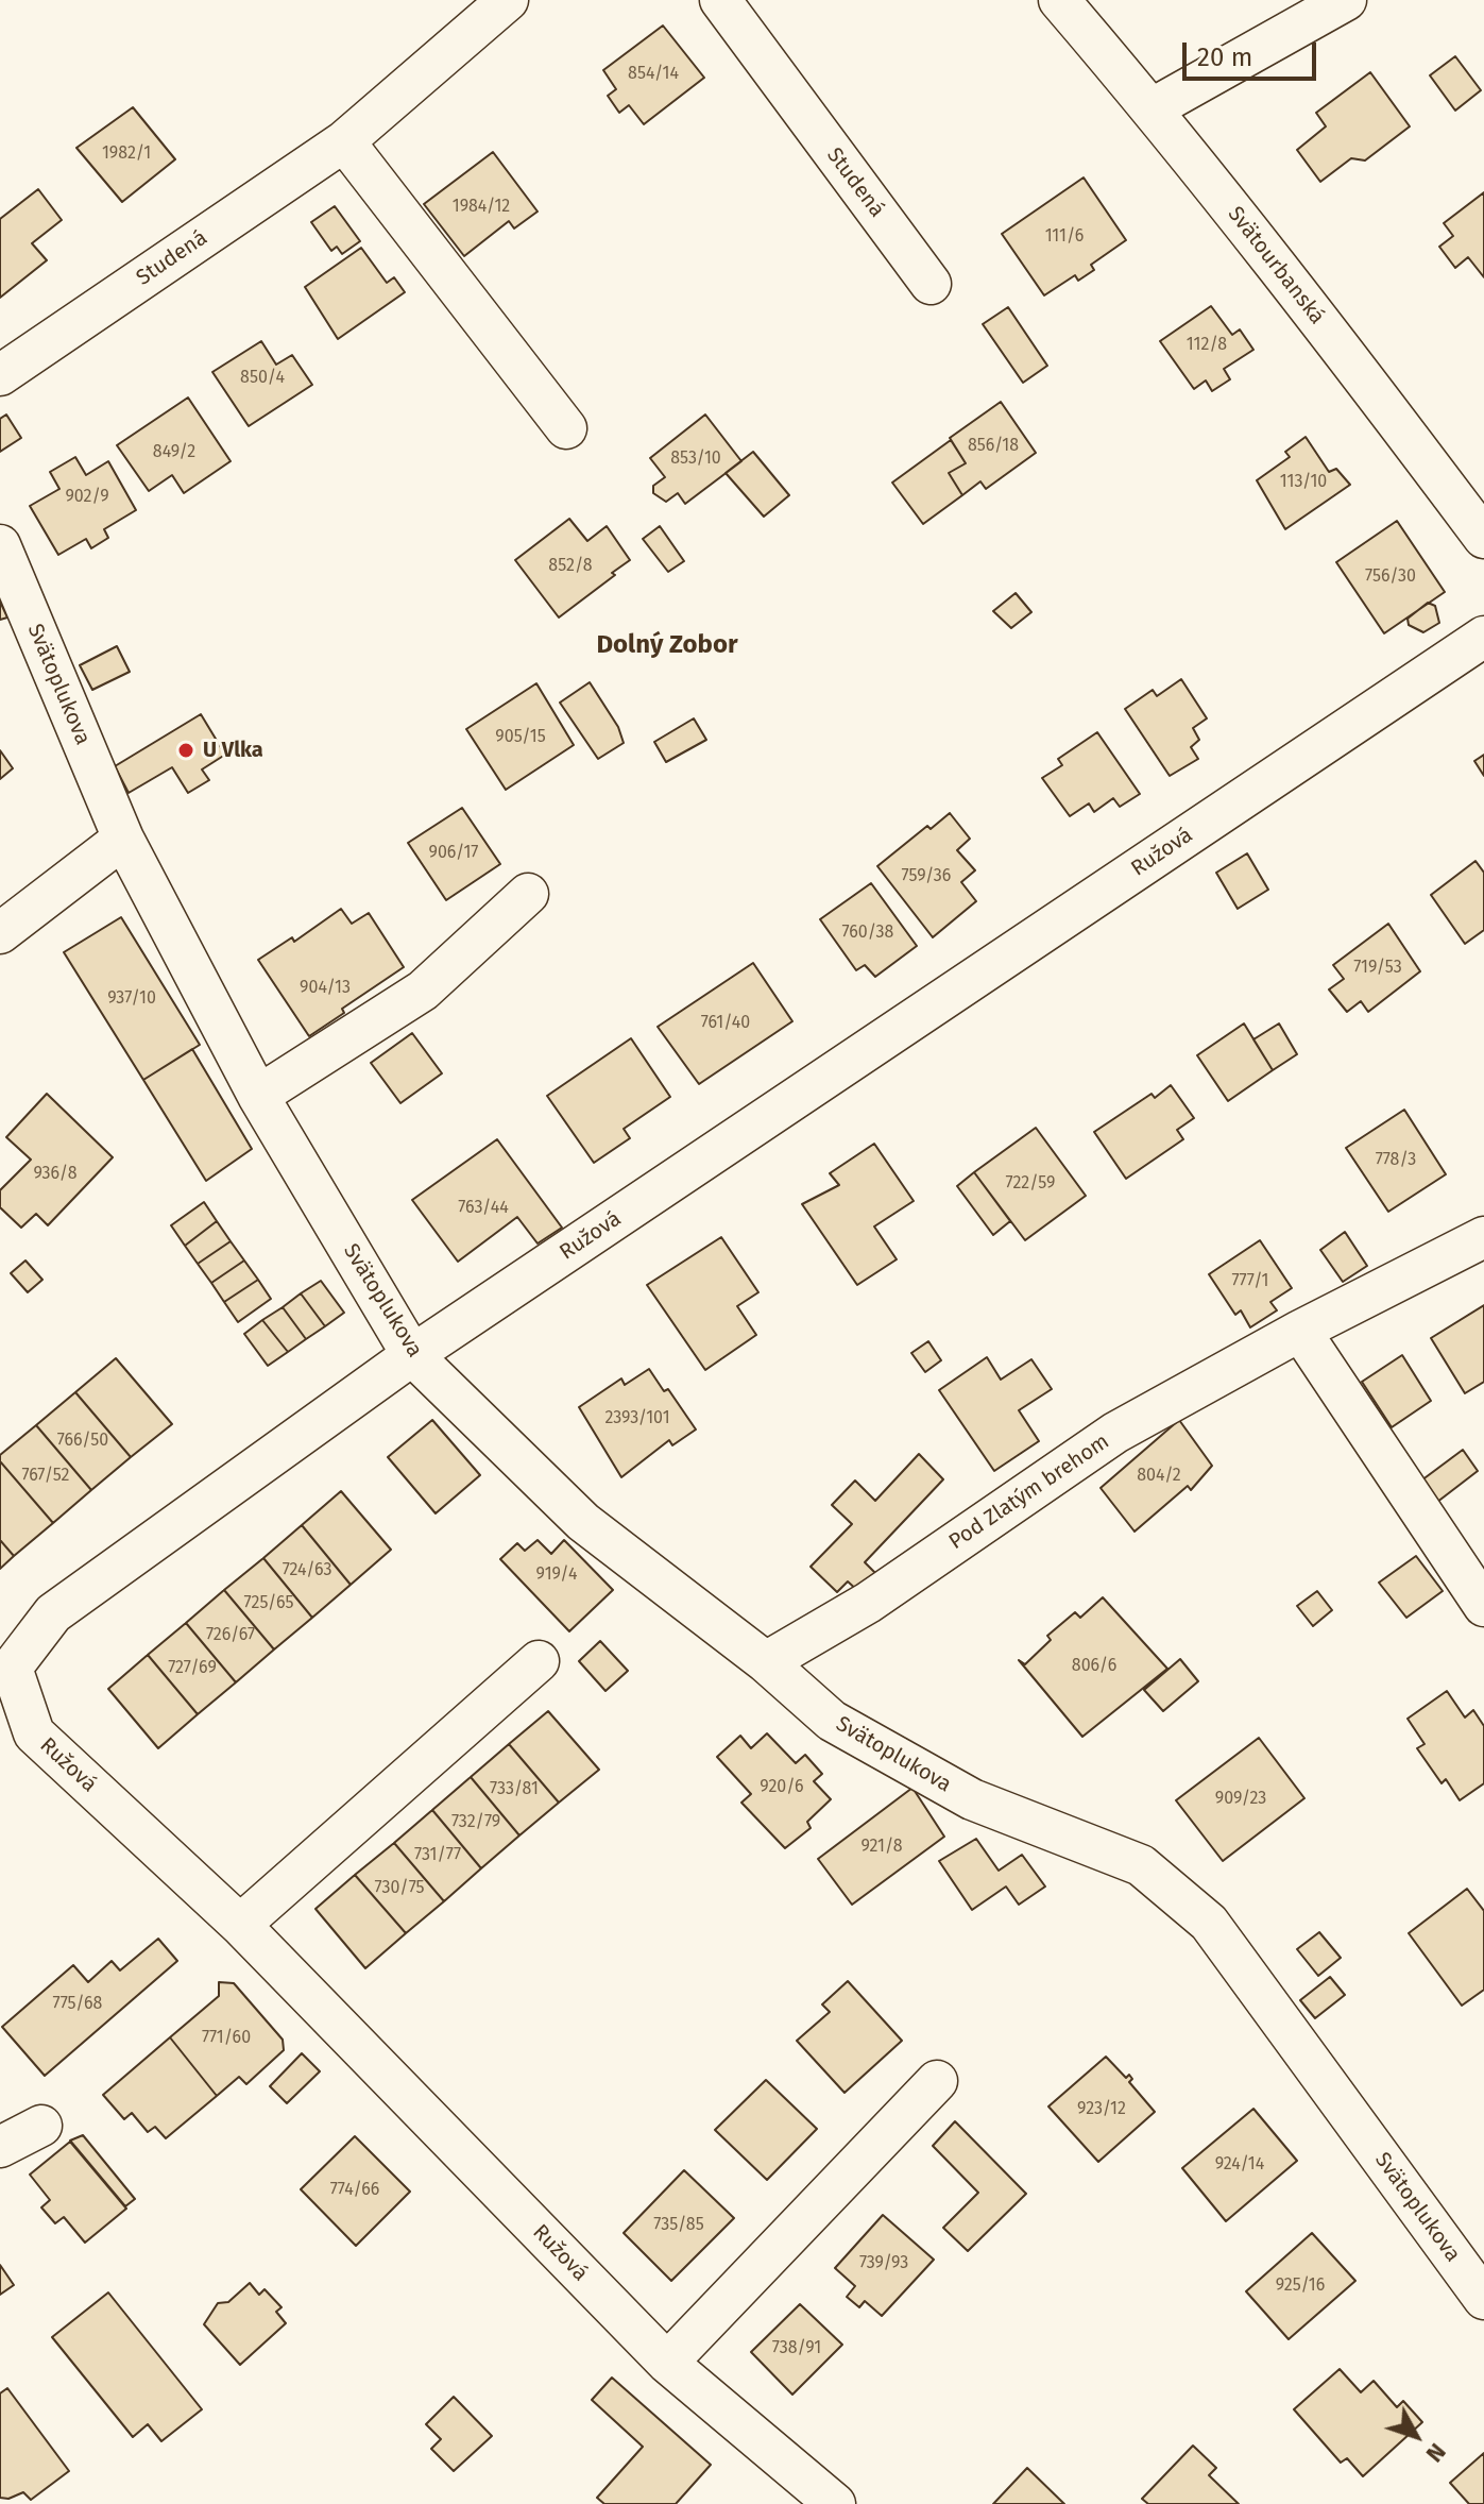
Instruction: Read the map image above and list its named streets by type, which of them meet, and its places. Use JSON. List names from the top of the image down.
{
  "streets": {
    "street": [
      "Studená",
      "Svätourbanská",
      "Svätoplukova",
      "Ružová",
      "Pod Zlatým brehom"
    ]
  },
  "crossings": [
    ["Svätoplukova", "Ružová"],
    ["Svätoplukova", "Pod Zlatým brehom"]
  ],
  "districts": ["Dolný Zobor"],
  "places": ["U Vlka"],
  "house_numbers": [
    "854/14",
    "1982/1",
    "1984/12",
    "111/6",
    "112/8",
    "850/4",
    "856/18",
    "849/2",
    "853/10",
    "113/10",
    "902/9",
    "852/8",
    "756/30",
    "905/15",
    "906/17",
    "759/36",
    "760/38",
    "719/53",
    "904/13",
    "937/10",
    "761/40",
    "778/3",
    "936/8",
    "722/59",
    "763/44",
    "777/1",
    "2393/101",
    "766/50",
    "767/52",
    "804/2",
    "724/63",
    "919/4",
    "725/65",
    "726/67",
    "806/6",
    "727/69",
    "920/6",
    "733/81",
    "909/23",
    "732/79",
    "921/8",
    "731/77",
    "730/75",
    "775/68",
    "771/60",
    "923/12",
    "924/14",
    "774/66",
    "735/85",
    "739/93",
    "925/16",
    "738/91"
  ],
  "scale_bar": "20 m",
  "north": "bottom right"
}
